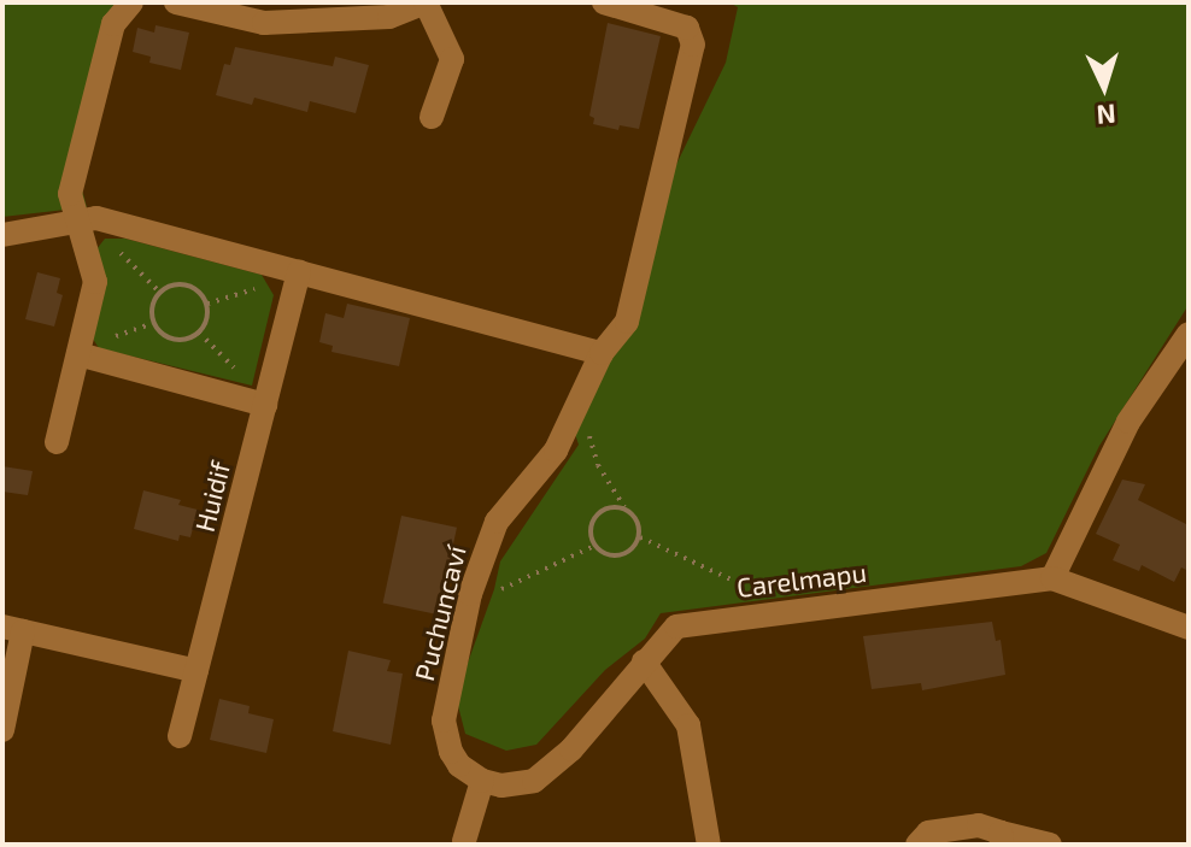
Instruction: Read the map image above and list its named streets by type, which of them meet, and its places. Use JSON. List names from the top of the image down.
{
  "streets": {
    "street": ["Huidif", "Carelmapu", "Puchuncaví"]
  },
  "crossings": [
    ["Carelmapu", "Puchuncaví"]
  ],
  "north": "bottom"
}
